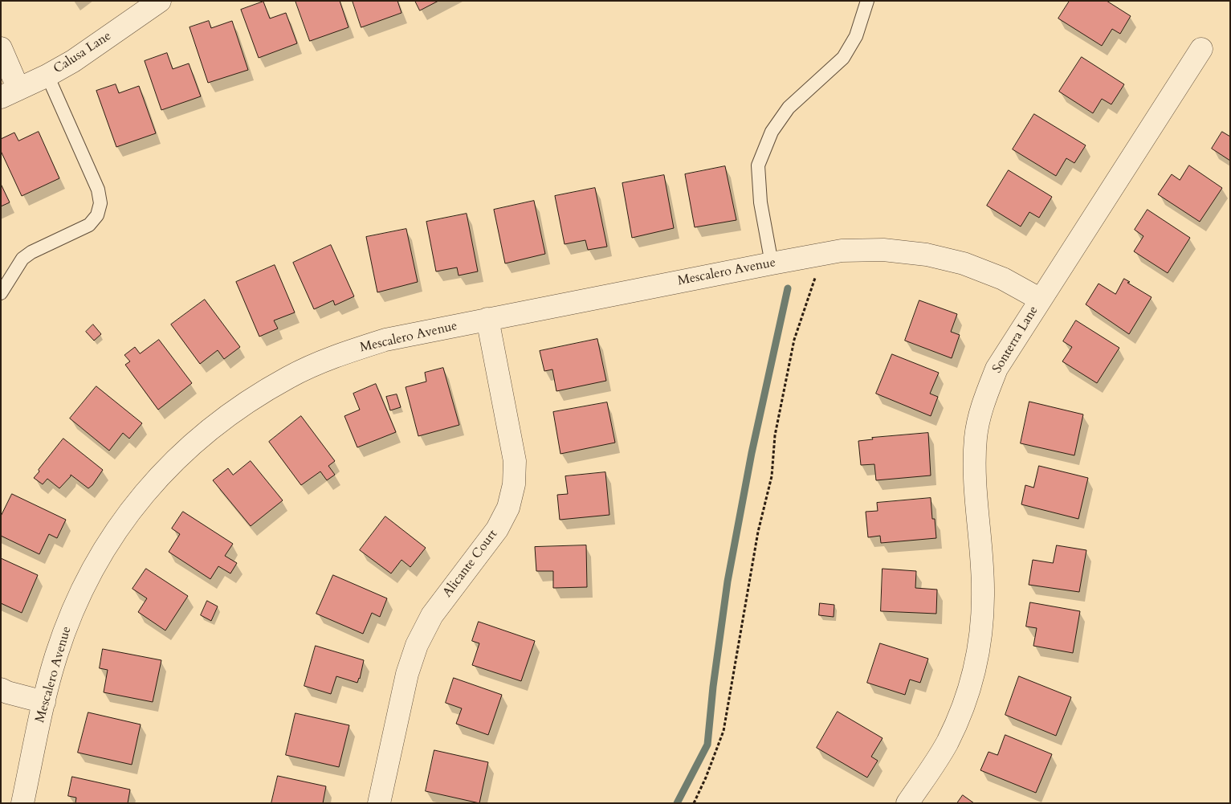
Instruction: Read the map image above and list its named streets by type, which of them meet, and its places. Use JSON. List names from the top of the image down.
{
  "streets": {
    "street": [
      "Calusa Lane",
      "Mescalero Avenue",
      "Sonterra Lane",
      "Alicante Court"
    ]
  },
  "crossings": [
    ["Mescalero Avenue", "Sonterra Lane"],
    ["Mescalero Avenue", "Alicante Court"]
  ]
}
